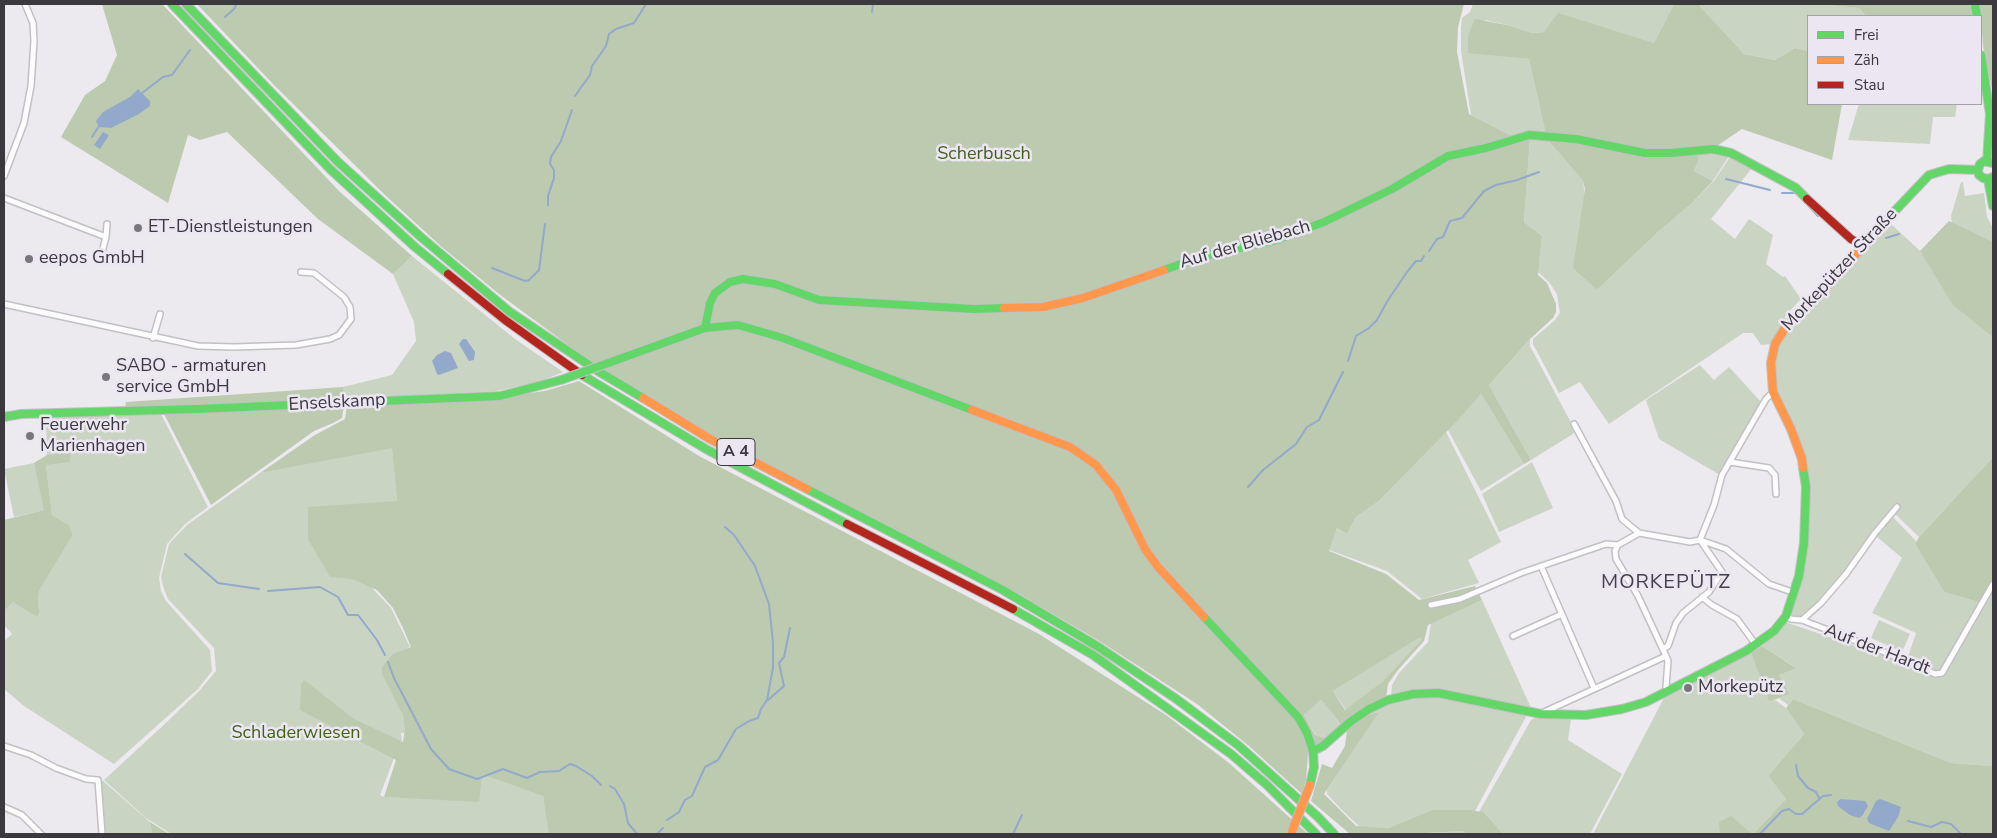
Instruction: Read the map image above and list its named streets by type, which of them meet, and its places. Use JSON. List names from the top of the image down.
{
  "streets": {
    "main road": [
      "Auf der Bliebach",
      "Morkepützer Straße",
      "Enselskamp",
      "A 4"
    ],
    "street": ["Auf der Hardt"]
  },
  "crossings": [
    ["Auf der Bliebach", "Morkepützer Straße"],
    ["Auf der Bliebach", "Enselskamp"],
    ["Morkepützer Straße", "Enselskamp"],
    ["Morkepützer Straße", "Auf der Hardt"]
  ],
  "districts": ["MORKEPÜTZ"],
  "parks": ["Scherbusch", "Schladerwiesen"],
  "places": [
    "ET-Dienstleistungen",
    "eepos GmbH",
    "SABO - armaturen service GmbH",
    "Feuerwehr Marienhagen",
    "Morkepütz"
  ],
  "legend": ["Frei", "Zäh", "Stau"]
}
